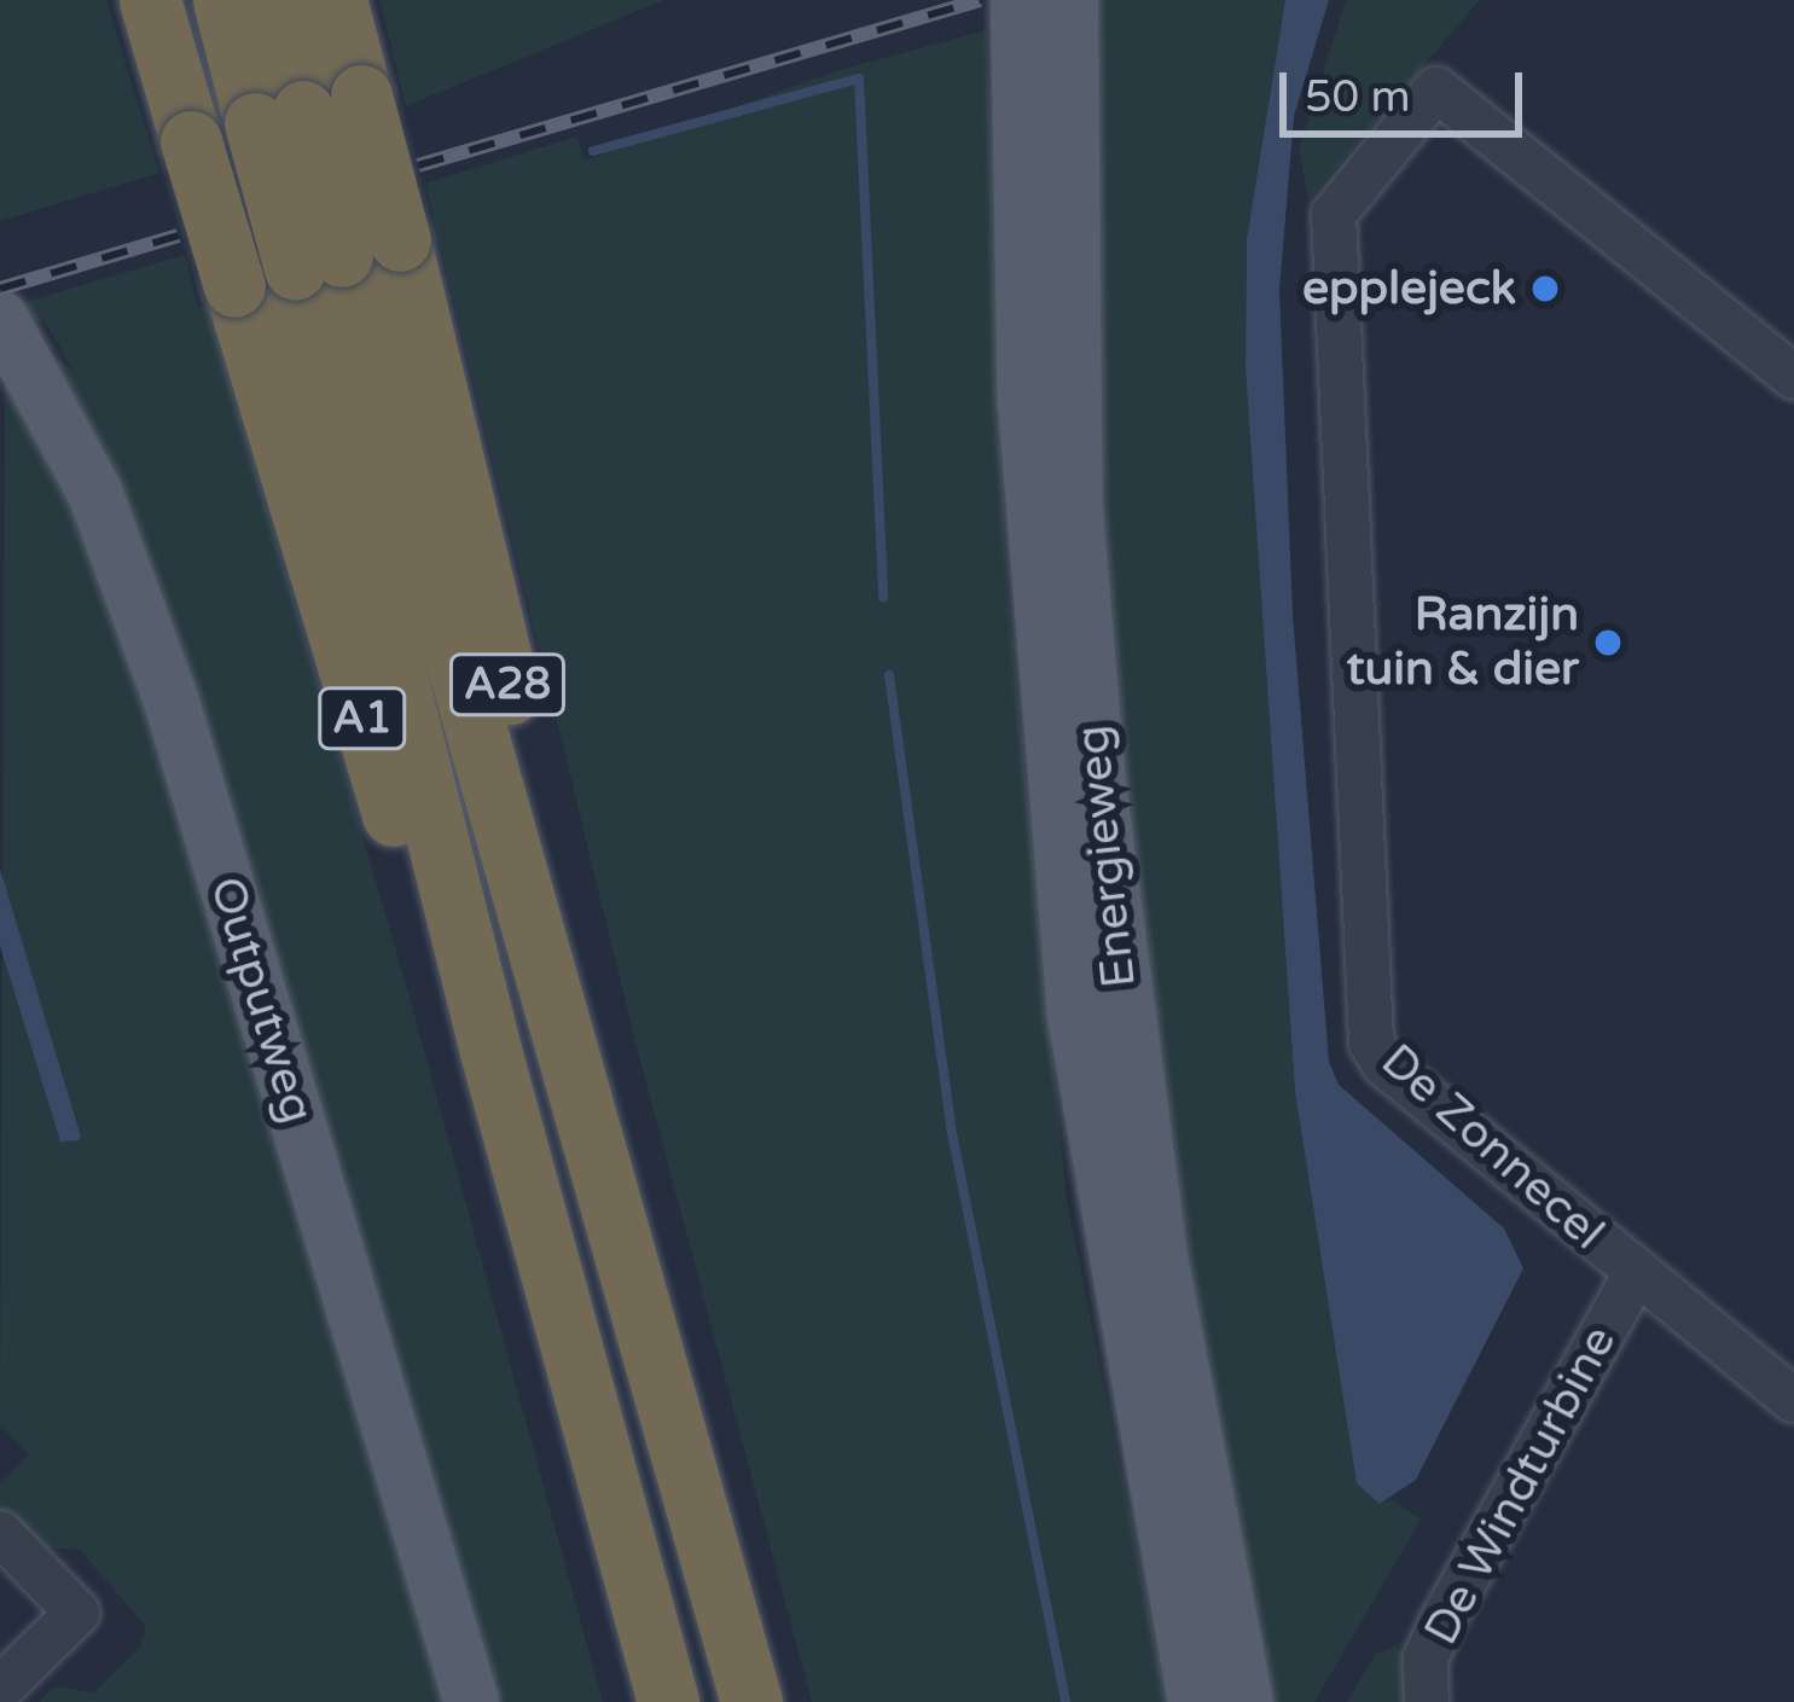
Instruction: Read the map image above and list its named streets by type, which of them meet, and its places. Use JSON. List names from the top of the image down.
{
  "streets": {
    "highway": ["A28", "A1"],
    "main road": ["Energieweg", "Outputweg"],
    "street": ["De Zonnecel", "De Windturbine"]
  },
  "crossings": [
    ["A28", "A1"],
    ["De Zonnecel", "De Windturbine"]
  ],
  "places": ["epplejeck", "Ranzijn tuin & dier"],
  "scale_bar": "50 m"
}
